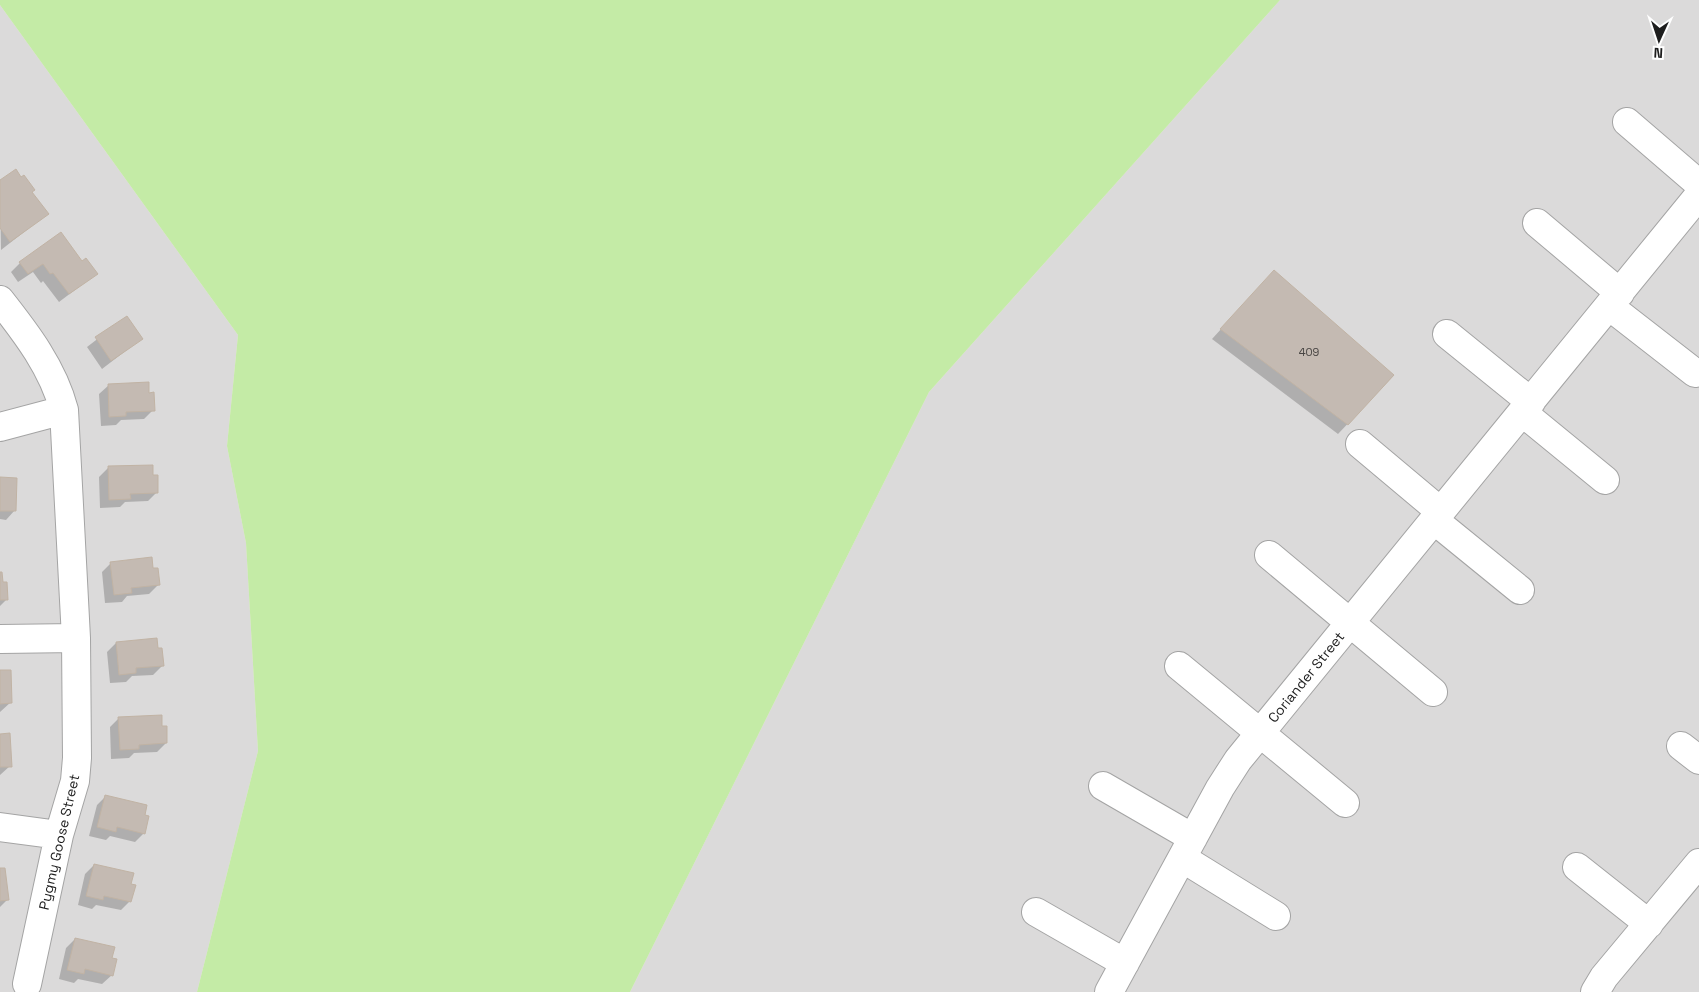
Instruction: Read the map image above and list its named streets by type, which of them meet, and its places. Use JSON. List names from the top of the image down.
{
  "streets": {
    "street": ["Coriander Street", "Pygmy Goose Street"]
  },
  "house_numbers": ["409"],
  "north": "bottom"
}
